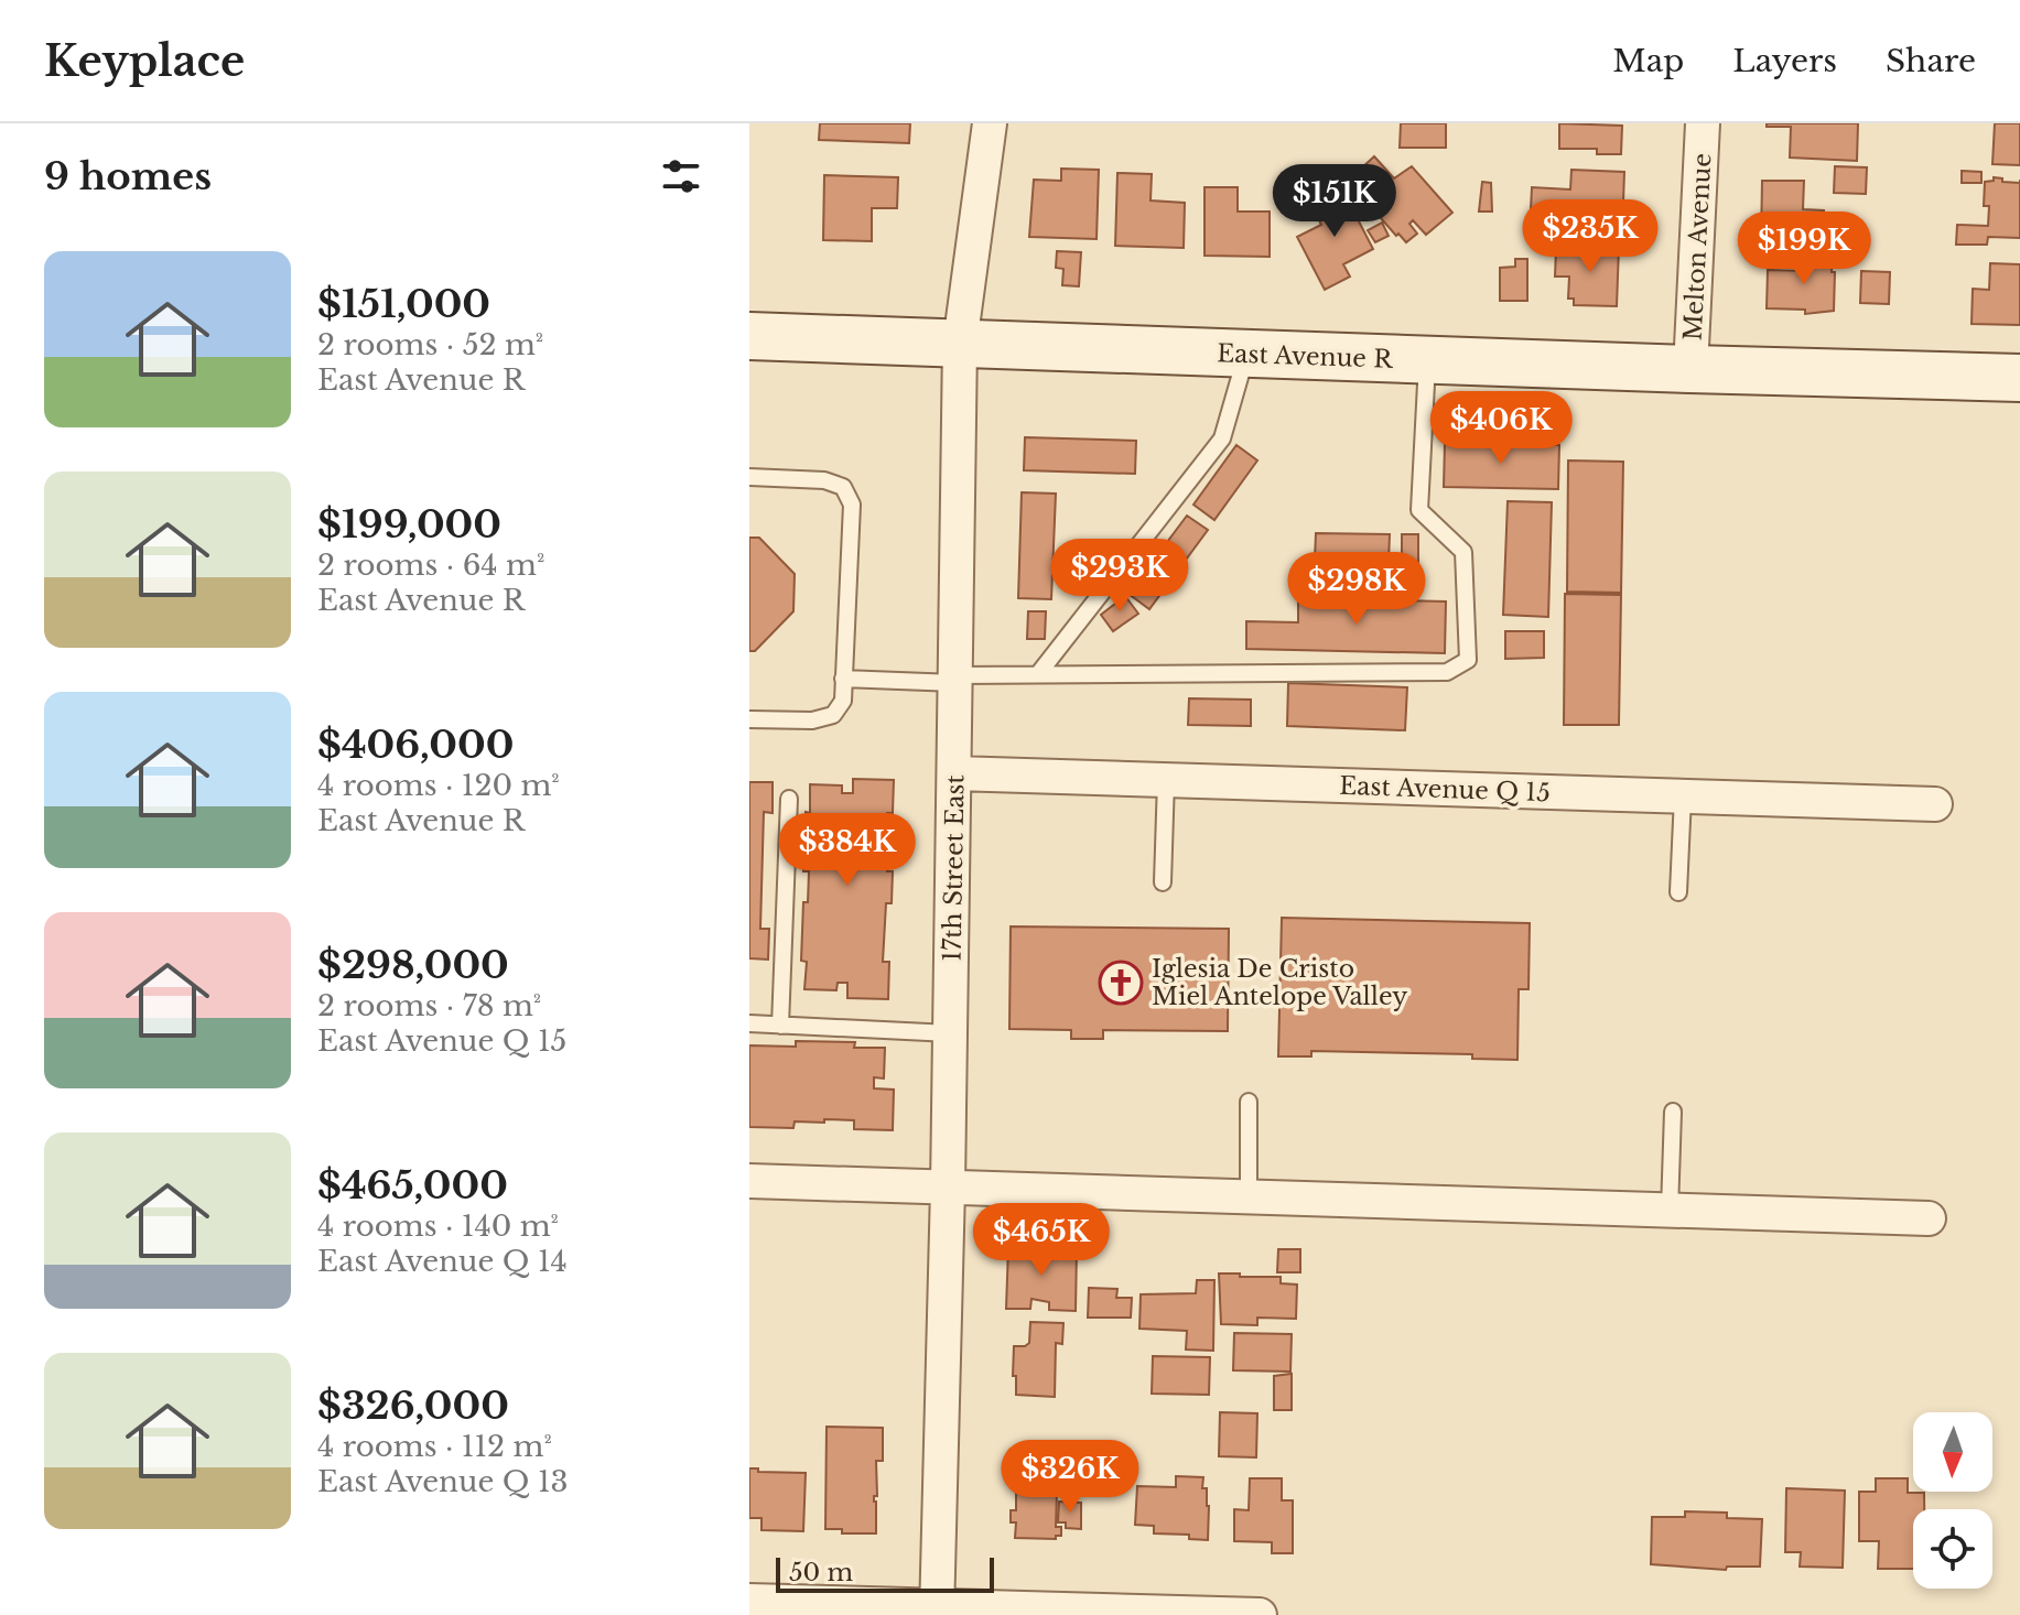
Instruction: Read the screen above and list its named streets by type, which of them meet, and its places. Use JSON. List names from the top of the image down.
{
  "streets": {
    "main road": ["East Avenue R"],
    "street": ["Melton Avenue", "East Avenue Q 15", "17th Street East"]
  },
  "crossings": [
    ["Melton Avenue", "East Avenue R"],
    ["East Avenue R", "17th Street East"],
    ["East Avenue Q 15", "17th Street East"]
  ],
  "places": {
    "church": ["Iglesia De Cristo Miel Antelope Valley"]
  },
  "scale_bar": "50 m",
  "north": "bottom",
  "page": {
    "header": "Keyplace",
    "nav": ["Map", "Layers", "Share"],
    "heading": "9 homes",
    "price": [
      "$151K",
      "$235K",
      "$199K",
      "$406K",
      "$293K",
      "$298K",
      "$384K",
      "$465K",
      "$326K"
    ],
    "list": [
      {
        "name": "$151,000",
        "note": "2 rooms · 52 m² · East Avenue R"
      },
      {
        "name": "$199,000",
        "note": "2 rooms · 64 m² · East Avenue R"
      },
      {
        "name": "$406,000",
        "note": "4 rooms · 120 m² · East Avenue R"
      },
      {
        "name": "$298,000",
        "note": "2 rooms · 78 m² · East Avenue Q 15"
      },
      {
        "name": "$465,000",
        "note": "4 rooms · 140 m² · East Avenue Q 14"
      },
      {
        "name": "$326,000",
        "note": "4 rooms · 112 m² · East Avenue Q 13"
      }
    ],
    "scale": "50 m"
  }
}
